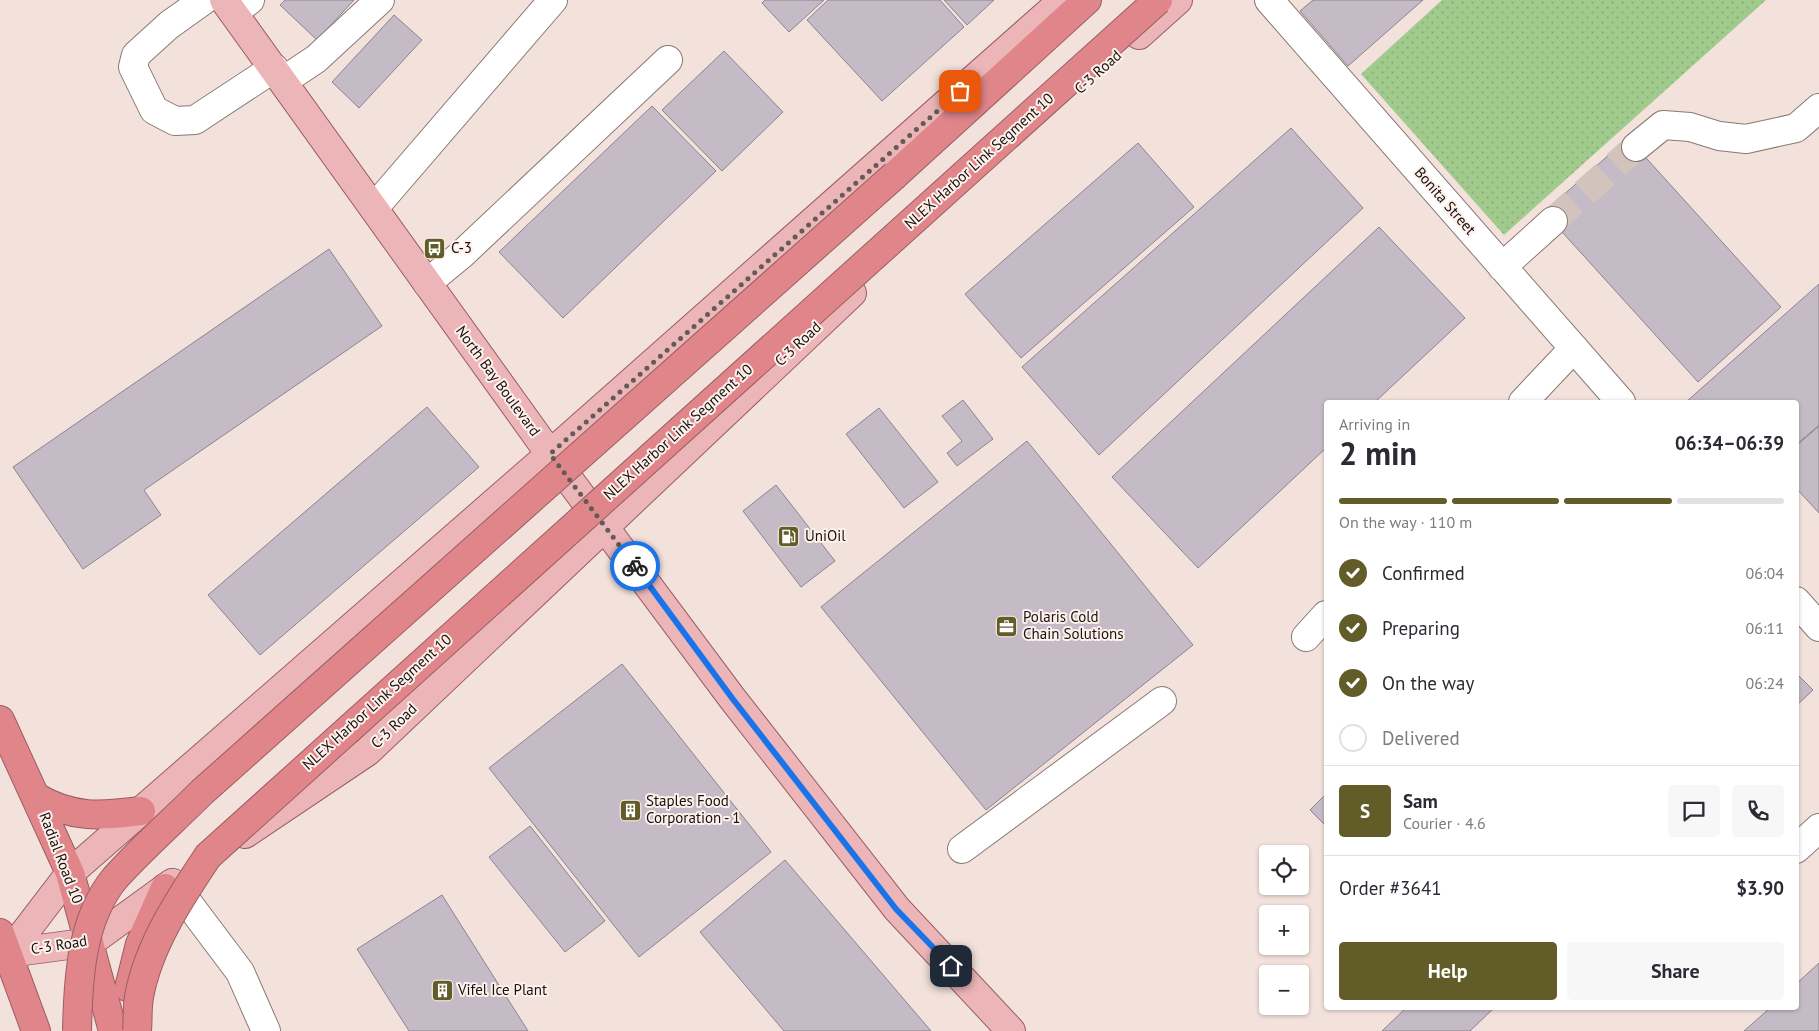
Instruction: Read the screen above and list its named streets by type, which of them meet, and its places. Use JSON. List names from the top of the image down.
{
  "streets": {
    "highway": ["NLEX Harbor Link Segment 10", "Radial Road 10"],
    "main road": ["C-3 Road", "North Bay Boulevard"],
    "lane": ["Bonita Street"]
  },
  "crossings": [
    ["C-3 Road", "North Bay Boulevard"],
    ["C-3 Road", "Radial Road 10"]
  ],
  "places": {
    "bus stop": ["C-3"],
    "fuel station": ["UniOil"],
    "office": ["Polaris Cold Chain Solutions"],
    "building": ["Staples Food Corporation - 1", "Vifel Ice Plant"]
  },
  "page": {
    "heading": ["2 min", "Arriving in", "06:34–06:39"],
    "panel": [
      "Sam",
      "Courier · 4.6",
      "Order #3641",
      "$3.90"
    ],
    "bar": "On the way · 110 m",
    "list": [
      ["Confirmed", "06:04"],
      ["Preparing", "06:11"],
      ["On the way", "06:24"],
      "Delivered"
    ],
    "round": "S",
    "map_buttons": ["+", "−"],
    "buttons": ["Help", "Share"]
  }
}
